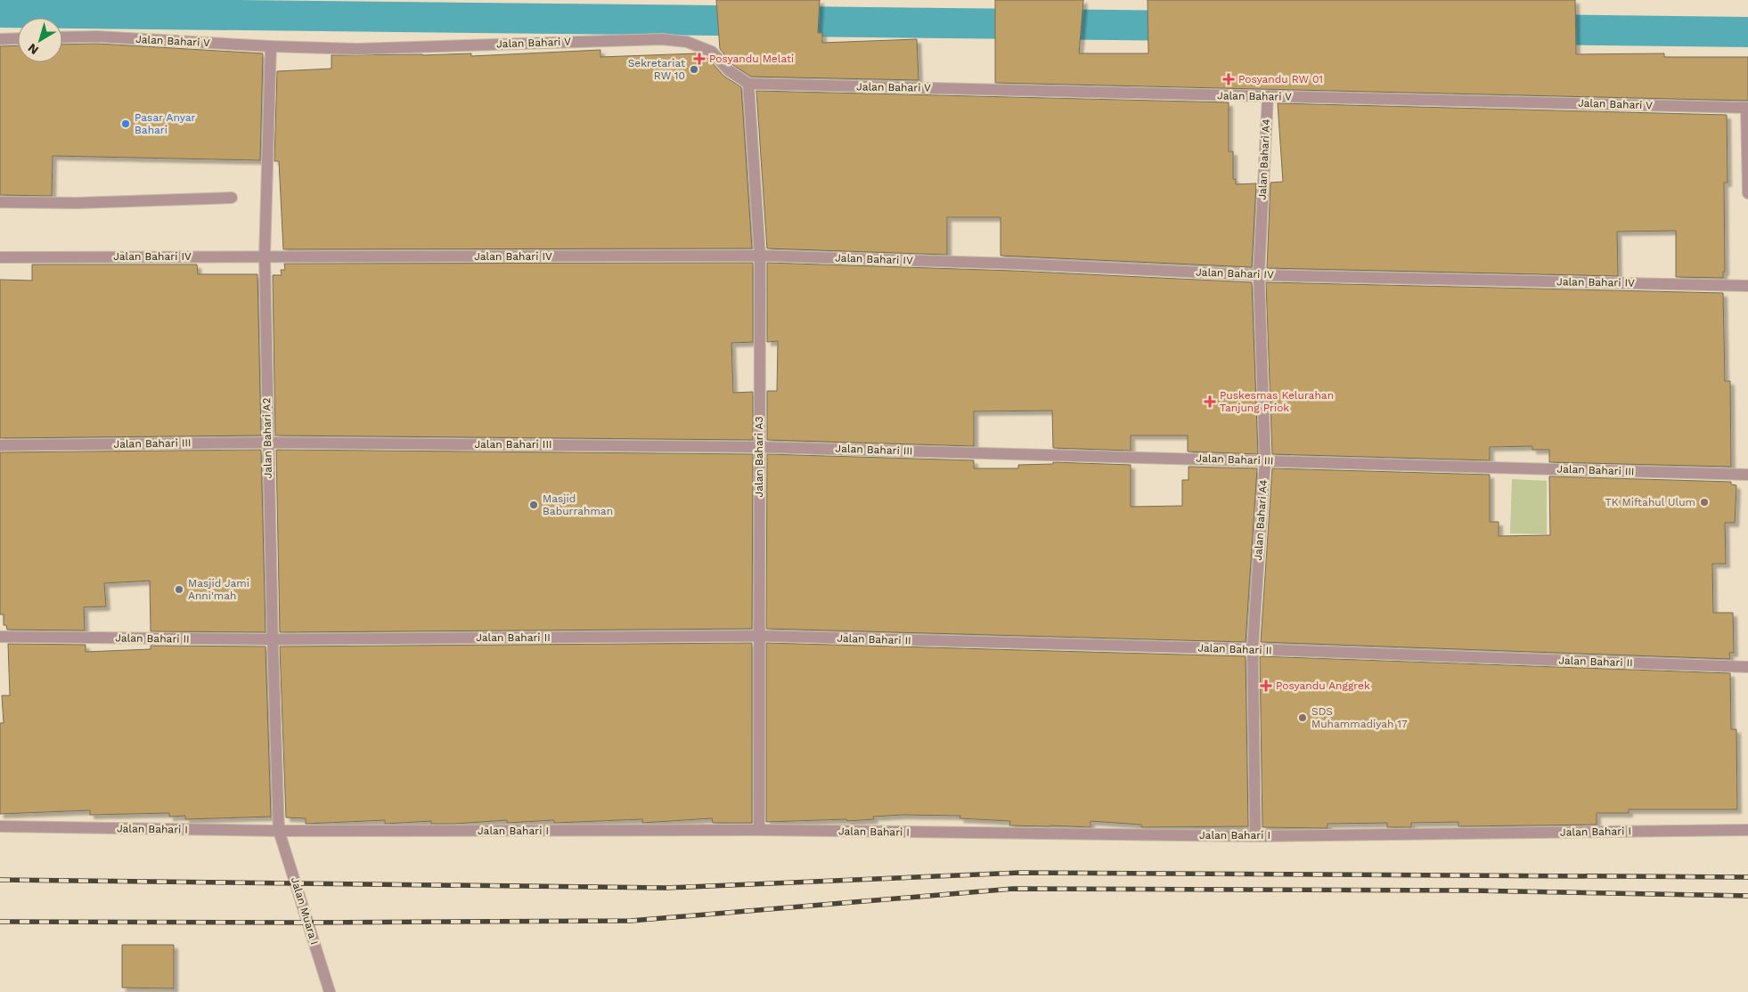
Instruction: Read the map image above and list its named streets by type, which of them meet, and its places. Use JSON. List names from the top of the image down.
{
  "streets": {
    "street": [
      "Jalan Bahari V",
      "Jalan Bahari A4",
      "Jalan Bahari IV",
      "Jalan Bahari A2",
      "Jalan Bahari III",
      "Jalan Bahari A3",
      "Jalan Bahari II",
      "Jalan Bahari I",
      "Jalan Muara I"
    ]
  },
  "crossings": [
    ["Jalan Bahari V", "Jalan Bahari A4"],
    ["Jalan Bahari V", "Jalan Bahari A2"],
    ["Jalan Bahari V", "Jalan Bahari A3"],
    ["Jalan Bahari A4", "Jalan Bahari IV"],
    ["Jalan Bahari A4", "Jalan Bahari III"],
    ["Jalan Bahari A4", "Jalan Bahari II"],
    ["Jalan Bahari A4", "Jalan Bahari I"],
    ["Jalan Bahari IV", "Jalan Bahari A2"],
    ["Jalan Bahari IV", "Jalan Bahari A3"],
    ["Jalan Bahari A2", "Jalan Bahari III"],
    ["Jalan Bahari A2", "Jalan Bahari II"],
    ["Jalan Bahari A2", "Jalan Bahari I"],
    ["Jalan Bahari A2", "Jalan Muara I"],
    ["Jalan Bahari III", "Jalan Bahari A3"],
    ["Jalan Bahari A3", "Jalan Bahari II"],
    ["Jalan Bahari A3", "Jalan Bahari I"],
    ["Jalan Bahari I", "Jalan Muara I"]
  ],
  "places": {
    "health": [
      "Posyandu Melati",
      "Posyandu RW 01",
      "Puskesmas Kelurahan Tanjung Priok",
      "Posyandu Anggrek"
    ],
    "other": [
      "Sekretariat RW 10",
      "Pasar Anyar Bahari",
      "TK Miftahul Ulum",
      "Masjid Baburrahman",
      "Masjid Jami Anni'mah",
      "SDS Muhammadiyah 17"
    ]
  },
  "north": "bottom left"
}
